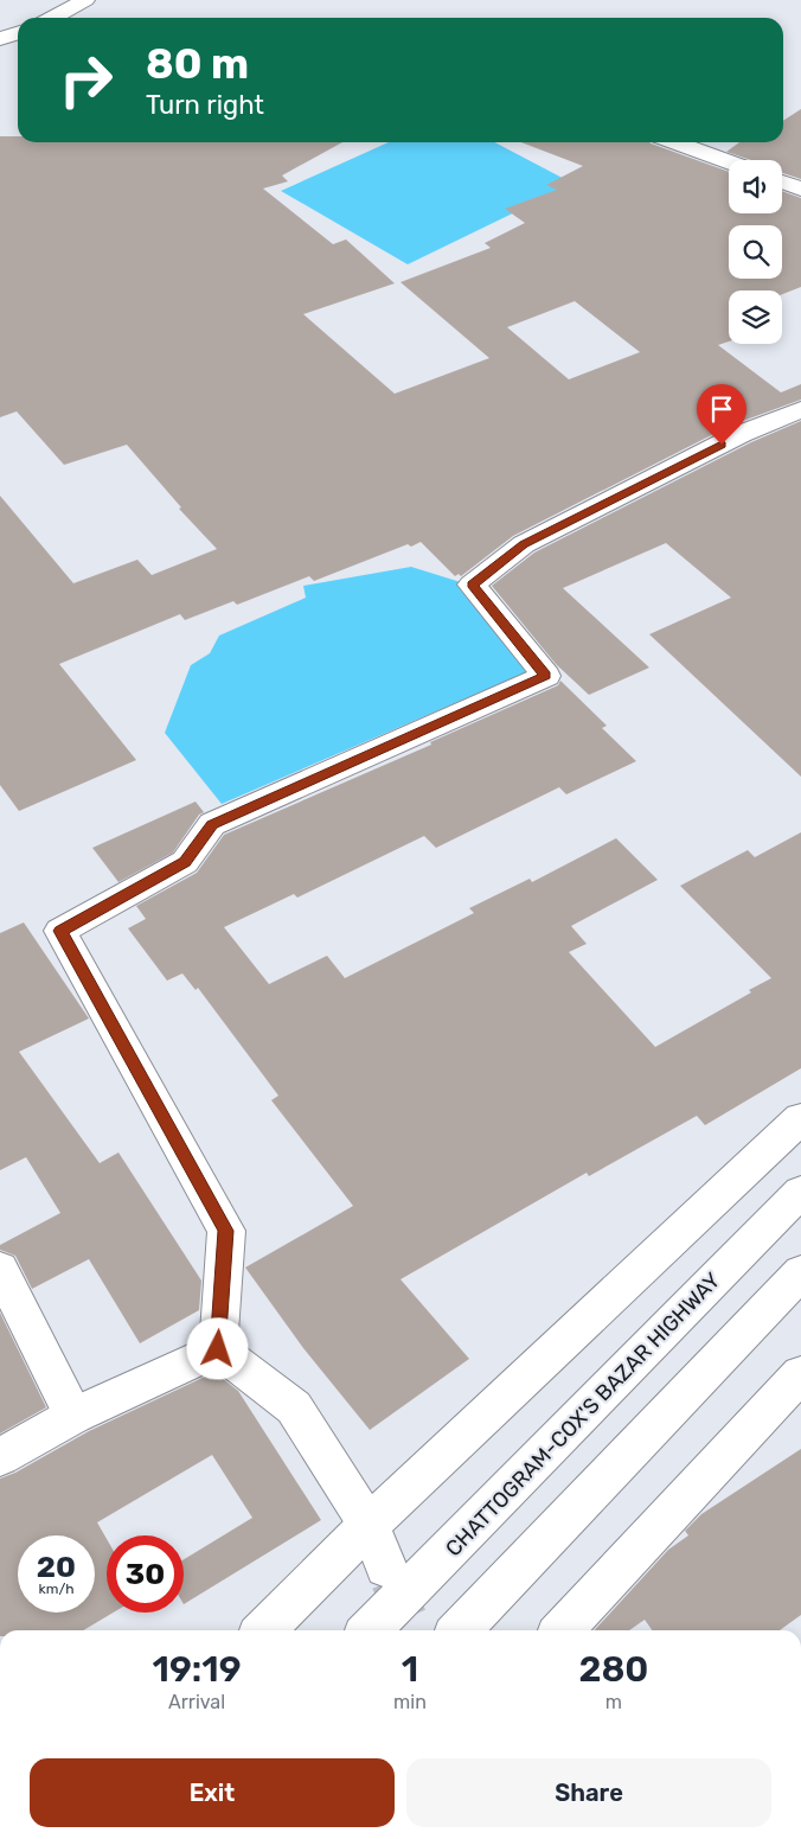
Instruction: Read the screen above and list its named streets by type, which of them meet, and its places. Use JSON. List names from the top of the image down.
{
  "streets": {
    "main road": ["CHATTOGRAM-COX'S BAZAR HIGHWAY"]
  },
  "page": {
    "turn": ["80 m", "Turn right"],
    "speed": "20 km/h",
    "limit": "30",
    "eta": [
      "19:19",
      "Arrival",
      "1",
      "min",
      "280",
      "m"
    ],
    "buttons": ["Exit", "Share"]
  }
}
